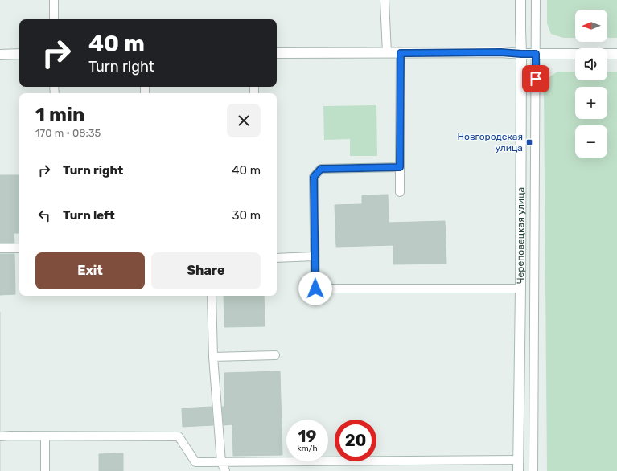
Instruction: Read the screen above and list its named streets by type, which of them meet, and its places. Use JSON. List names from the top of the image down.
{
  "streets": {
    "main road": ["Череповецкая улица"]
  },
  "places": {
    "transit": ["Новгородская улица"]
  },
  "north": "left",
  "page": {
    "map_buttons": ["+", "−"],
    "turn": ["40 m", "Turn right"],
    "heading": ["1 min", "170 m · 08:35"],
    "list": [
      {
        "name": "Turn right",
        "value": "40 m"
      },
      {
        "name": "Turn left",
        "value": "30 m"
      }
    ],
    "buttons": ["Exit", "Share"],
    "speed": "19 km/h",
    "limit": "20"
  }
}
